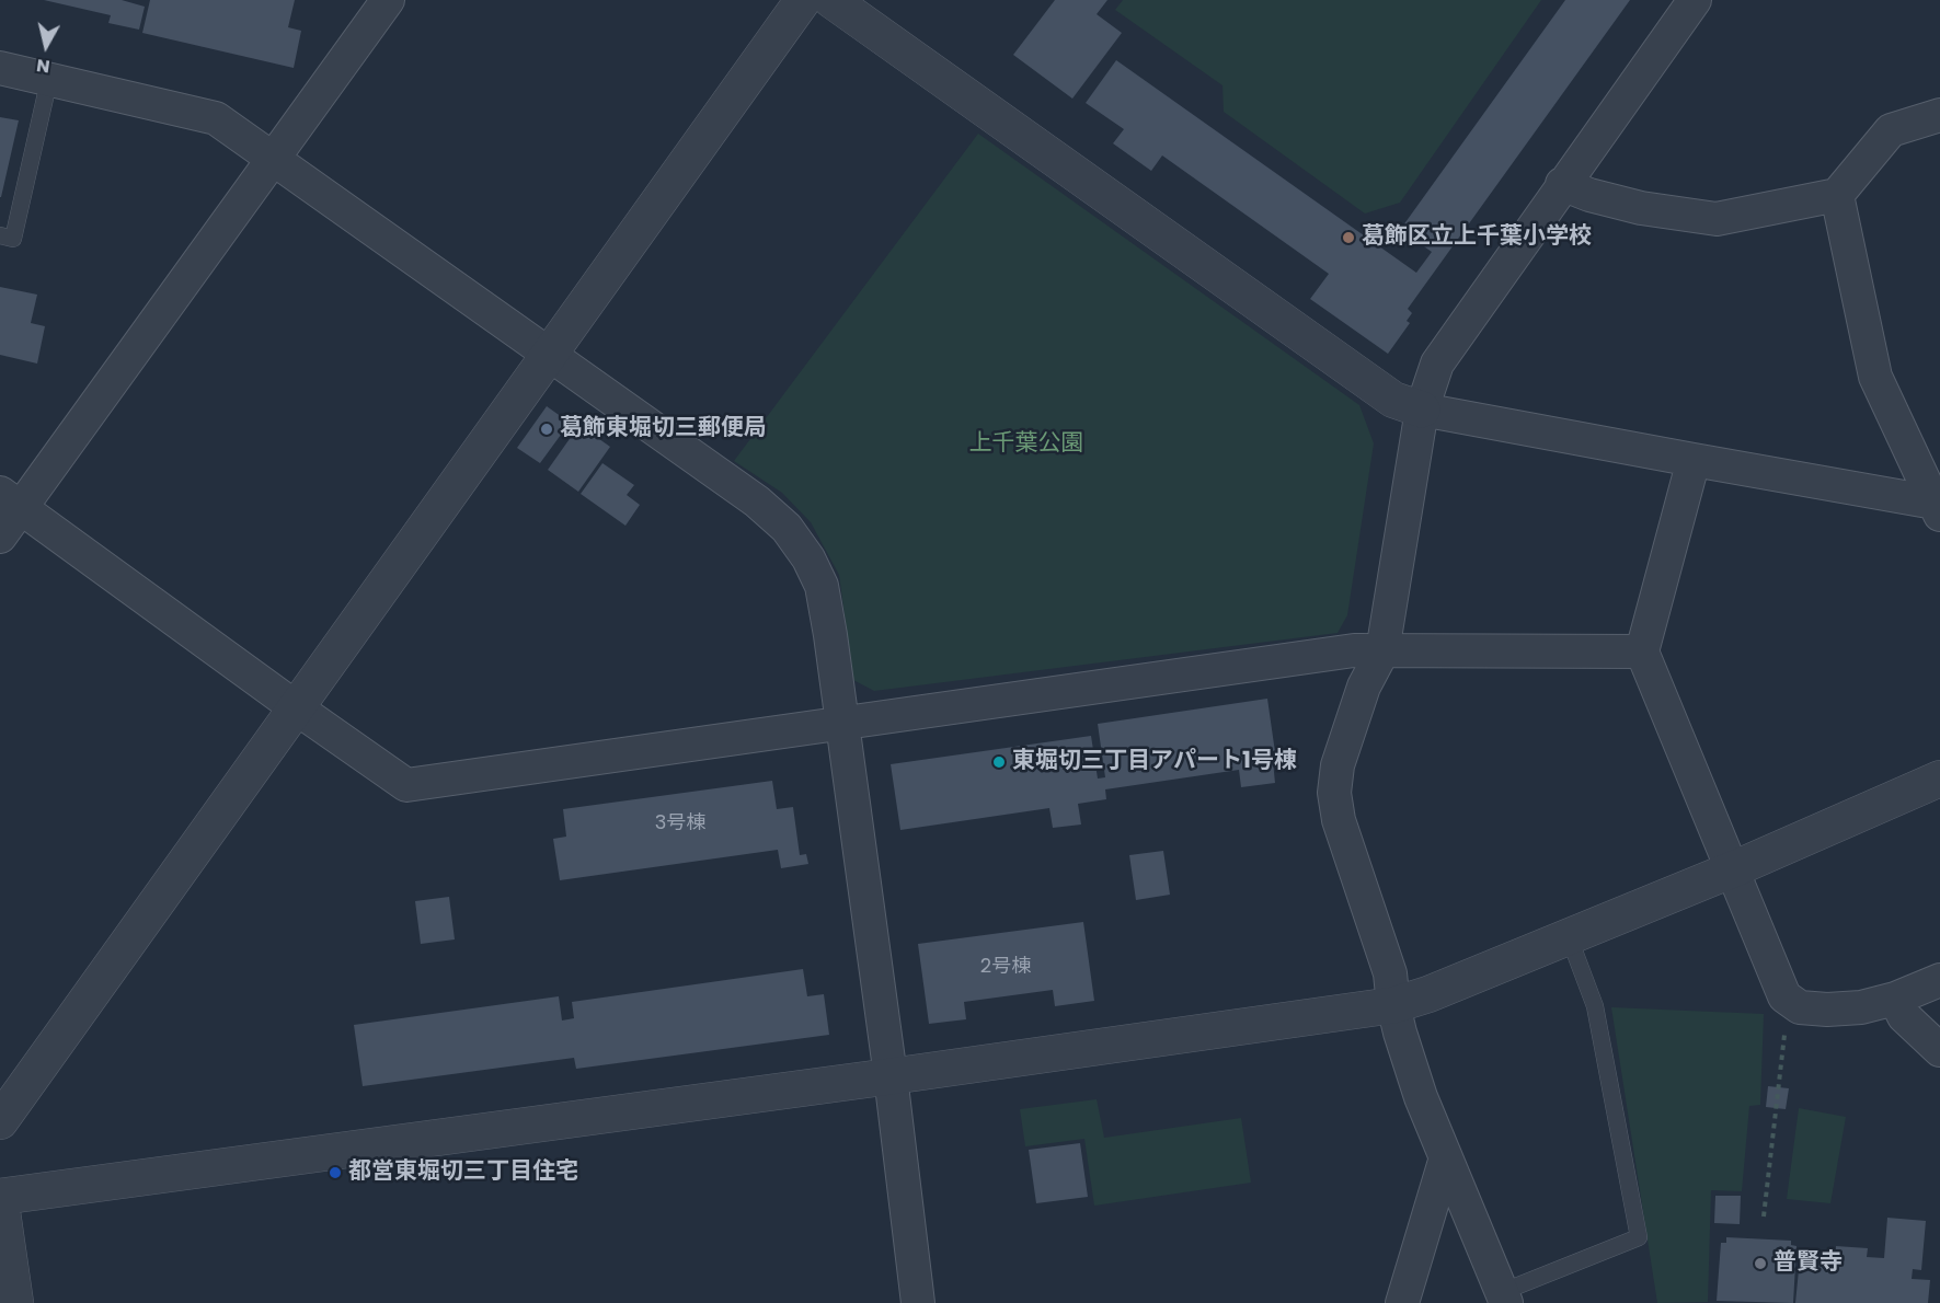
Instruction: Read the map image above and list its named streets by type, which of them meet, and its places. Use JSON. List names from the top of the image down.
{
  "parks": ["上千葉公園"],
  "places": [
    "葛飾区立上千葉小学校",
    "葛飾東堀切三郵便局",
    "東堀切三丁目アパート1号棟",
    "都営東堀切三丁目住宅",
    "普賢寺"
  ],
  "house_numbers": ["3号棟", "2号棟"],
  "north": "bottom"
}
